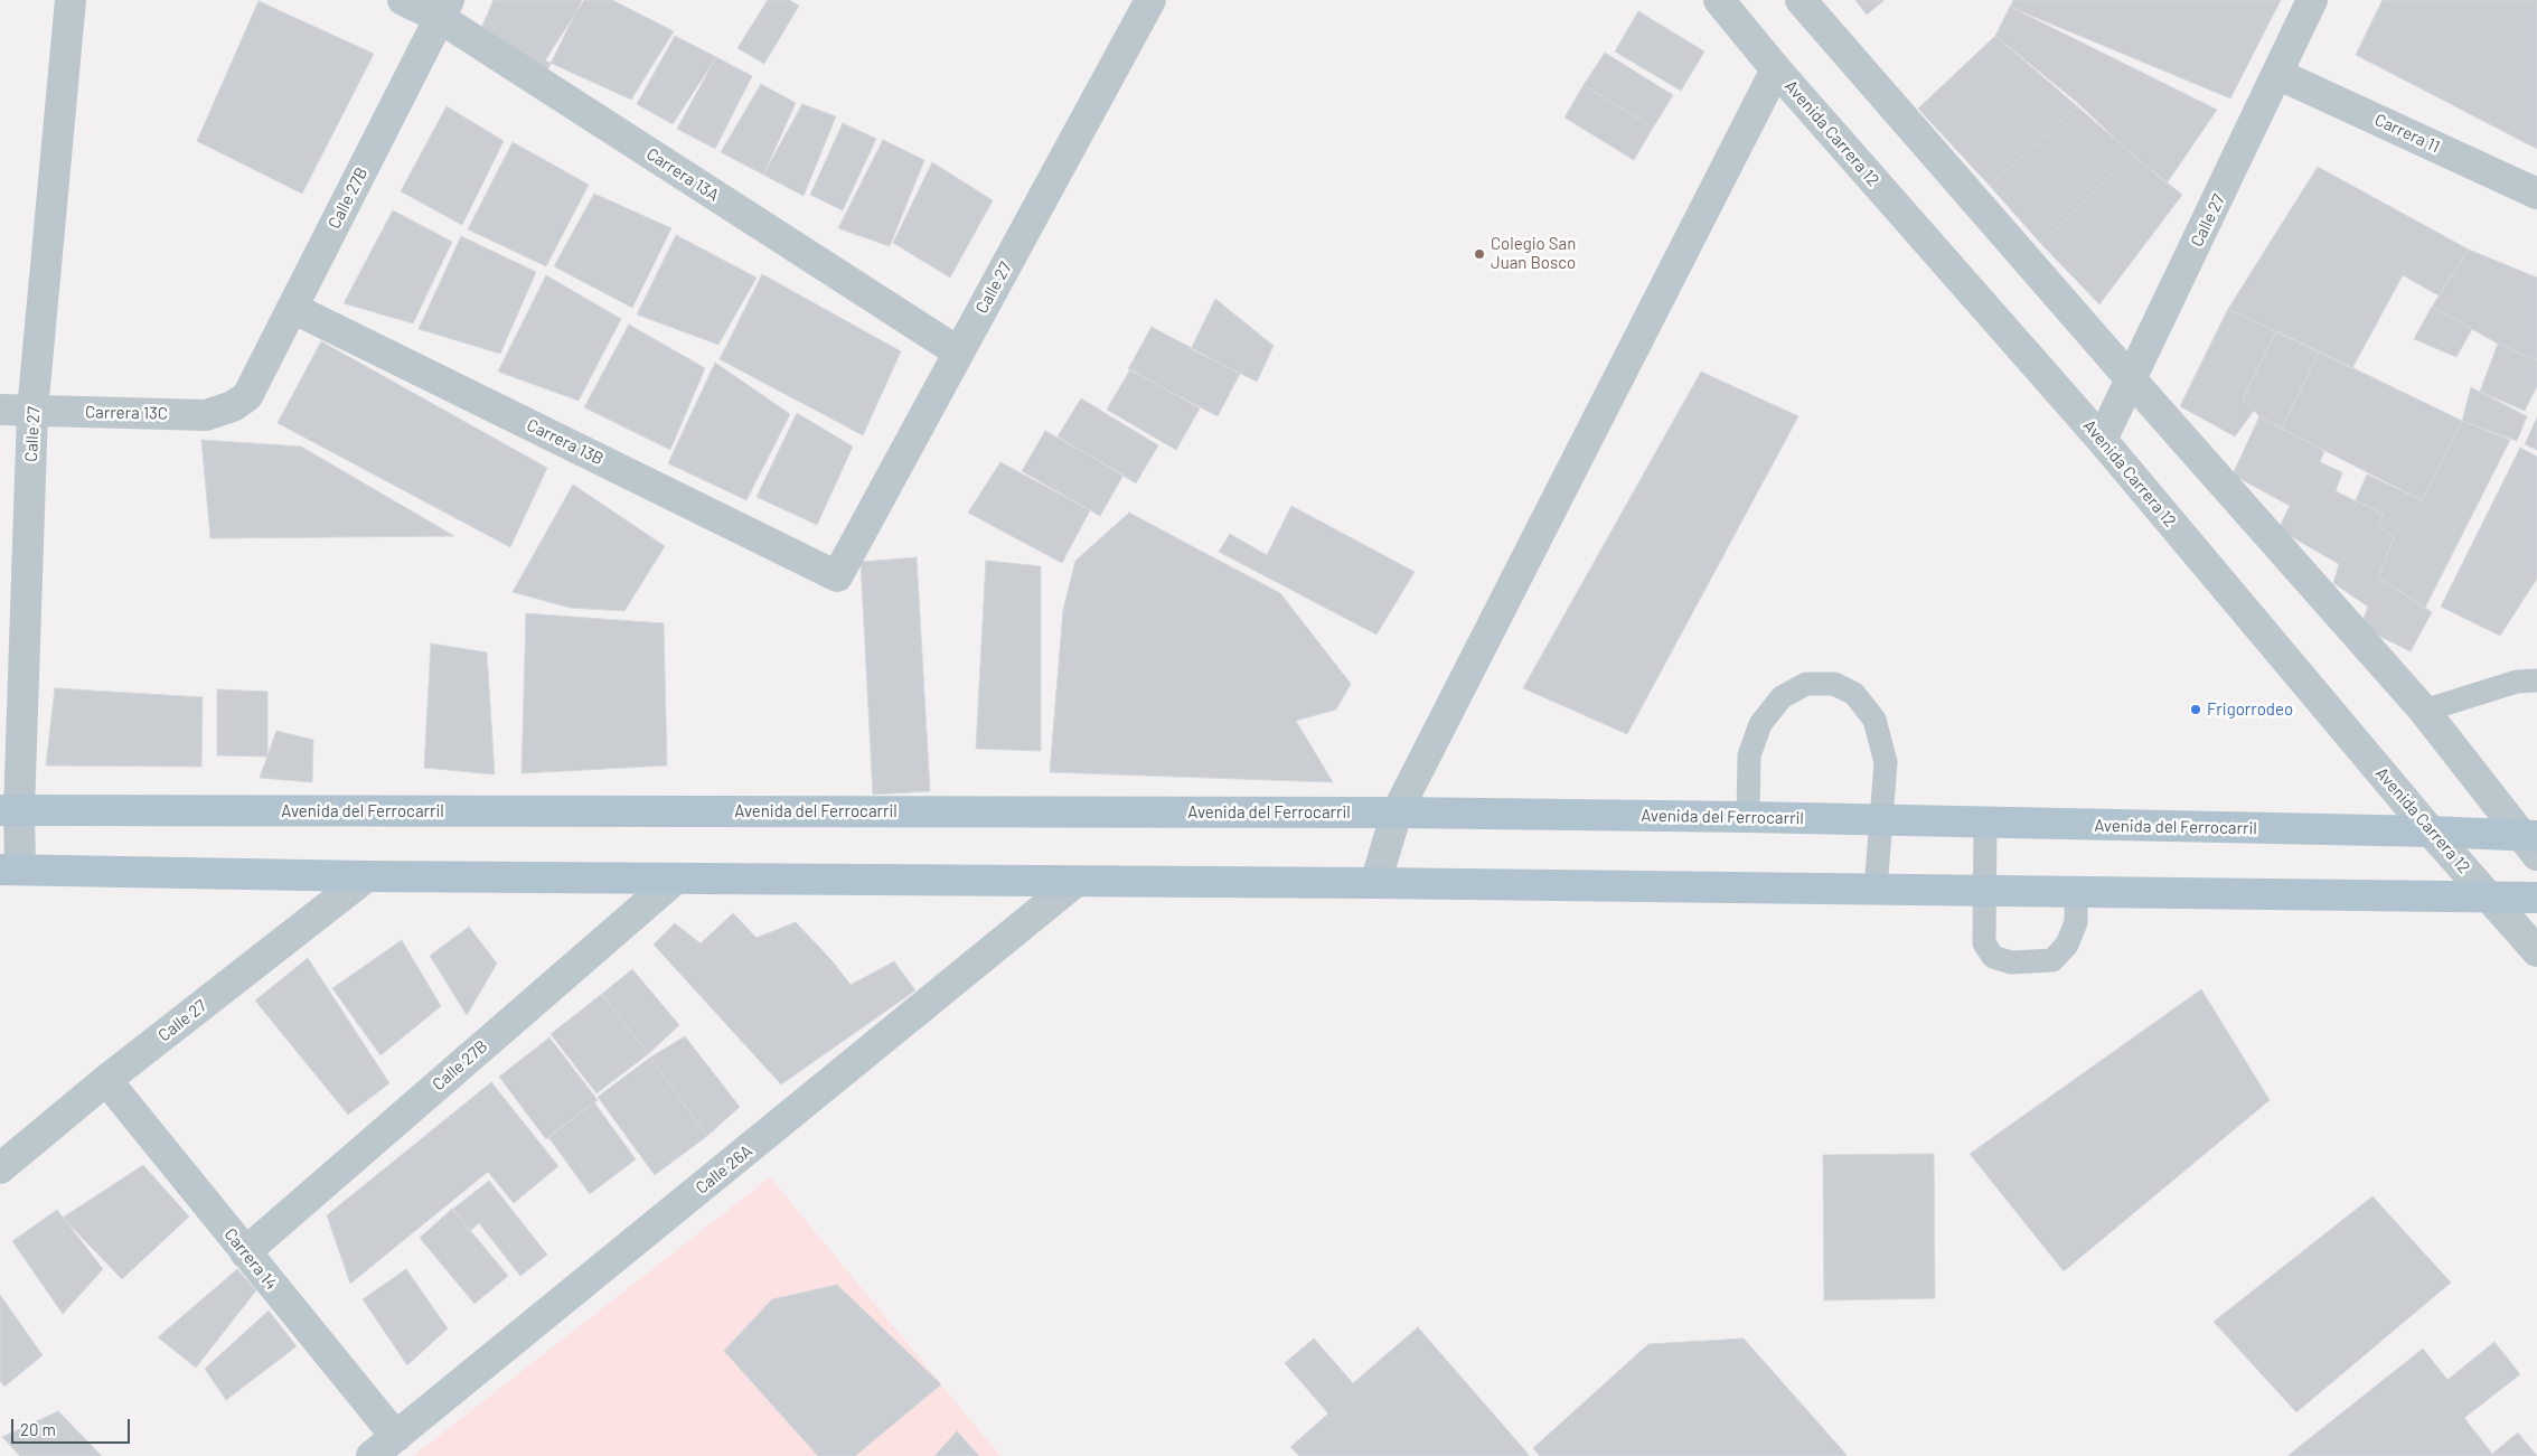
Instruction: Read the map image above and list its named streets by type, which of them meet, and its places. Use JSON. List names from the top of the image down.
{
  "streets": {
    "main road": ["Avenida del Ferrocarril"],
    "street": [
      "Avenida Carrera 12",
      "Carrera 11",
      "Carrera 13A",
      "Calle 27B",
      "Calle 27",
      "Carrera 13C",
      "Carrera 13B",
      "Calle 26A",
      "Carrera 14"
    ]
  },
  "crossings": [
    ["Avenida Carrera 12", "Calle 27"],
    ["Avenida Carrera 12", "Avenida del Ferrocarril"],
    ["Carrera 11", "Calle 27"],
    ["Carrera 13A", "Calle 27B"],
    ["Carrera 13A", "Calle 27"],
    ["Calle 27B", "Carrera 13C"],
    ["Calle 27B", "Carrera 13B"],
    ["Calle 27B", "Carrera 14"],
    ["Calle 27", "Carrera 13C"],
    ["Calle 27", "Carrera 13B"],
    ["Calle 27", "Avenida del Ferrocarril"],
    ["Calle 27", "Carrera 14"],
    ["Calle 26A", "Carrera 14"]
  ],
  "places": ["Colegio San Juan Bosco", "Frigorrodeo"],
  "scale_bar": "20 m"
}
